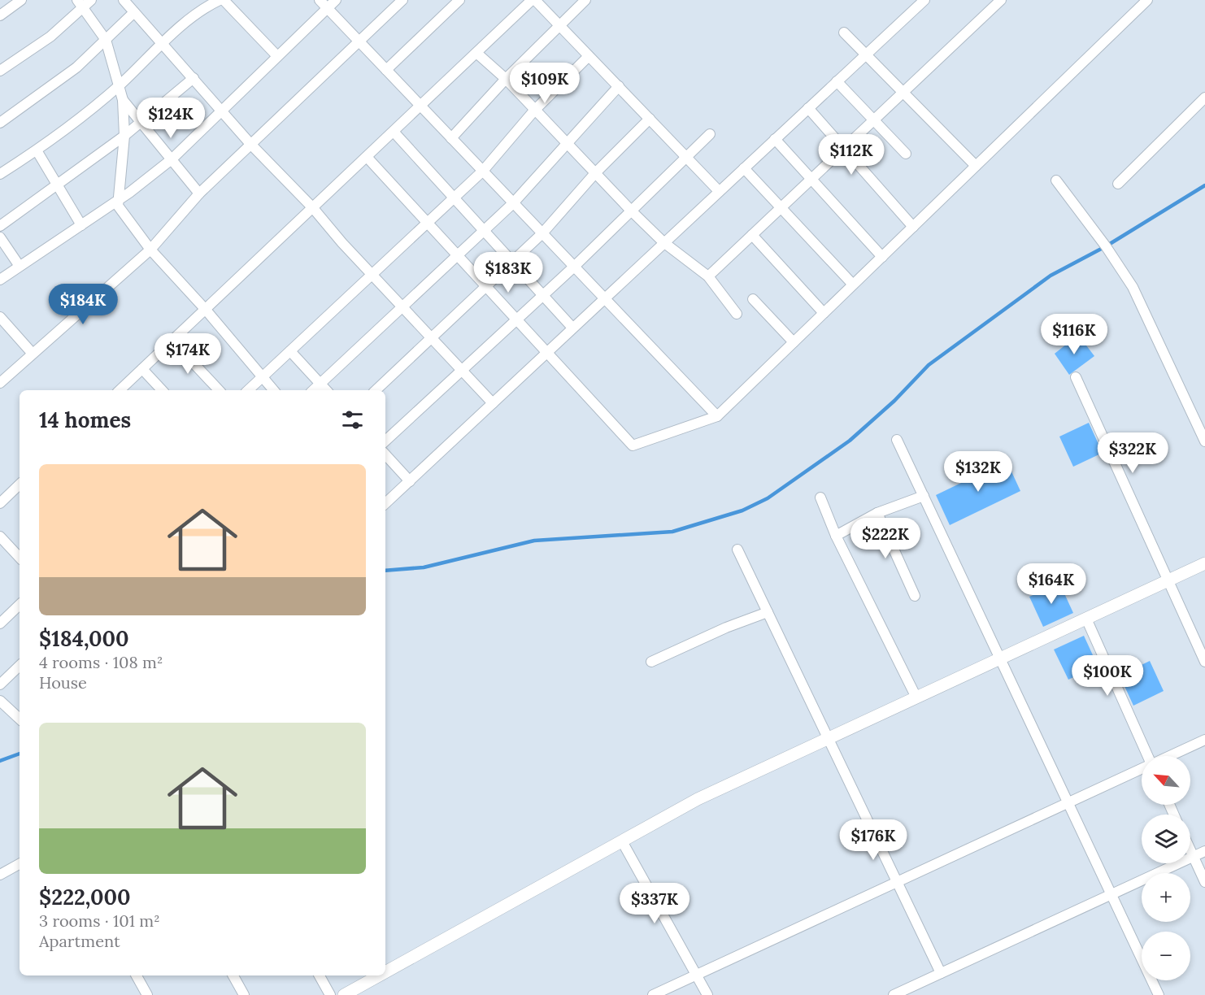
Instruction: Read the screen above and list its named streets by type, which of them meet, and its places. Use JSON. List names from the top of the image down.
{
  "north": "top left",
  "page": {
    "price": [
      "$109K",
      "$124K",
      "$112K",
      "$183K",
      "$184K",
      "$116K",
      "$174K",
      "$322K",
      "$132K",
      "$222K",
      "$164K",
      "$100K",
      "$176K",
      "$337K"
    ],
    "heading": "14 homes",
    "list": [
      {
        "name": "$184,000",
        "note": "4 rooms · 108 m² · House"
      },
      {
        "name": "$222,000",
        "note": "3 rooms · 101 m² · Apartment"
      }
    ],
    "map_buttons": ["+", "−"]
  }
}
